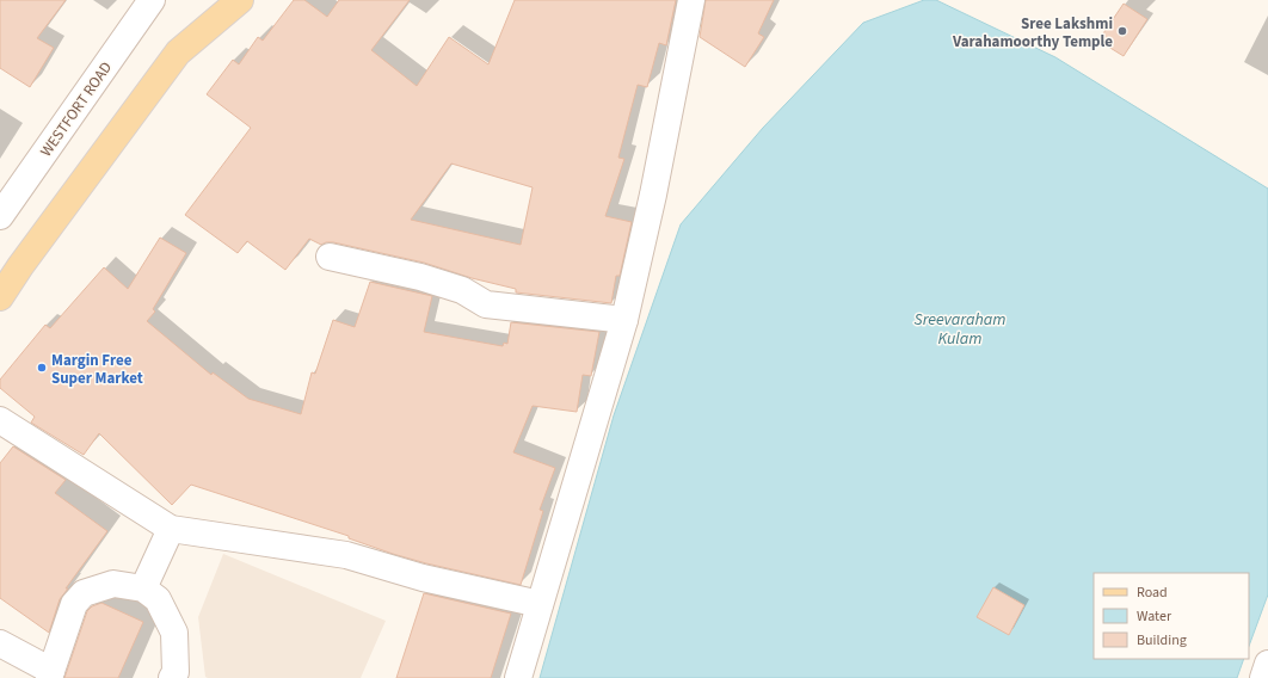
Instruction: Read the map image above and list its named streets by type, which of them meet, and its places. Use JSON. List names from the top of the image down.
{
  "streets": {
    "street": ["WESTFORT ROAD"]
  },
  "water": ["Sreevaraham Kulam"],
  "places": ["Sree Lakshmi Varahamoorthy Temple", "Margin Free Super Market"],
  "legend": ["Road", "Water", "Building"]
}
